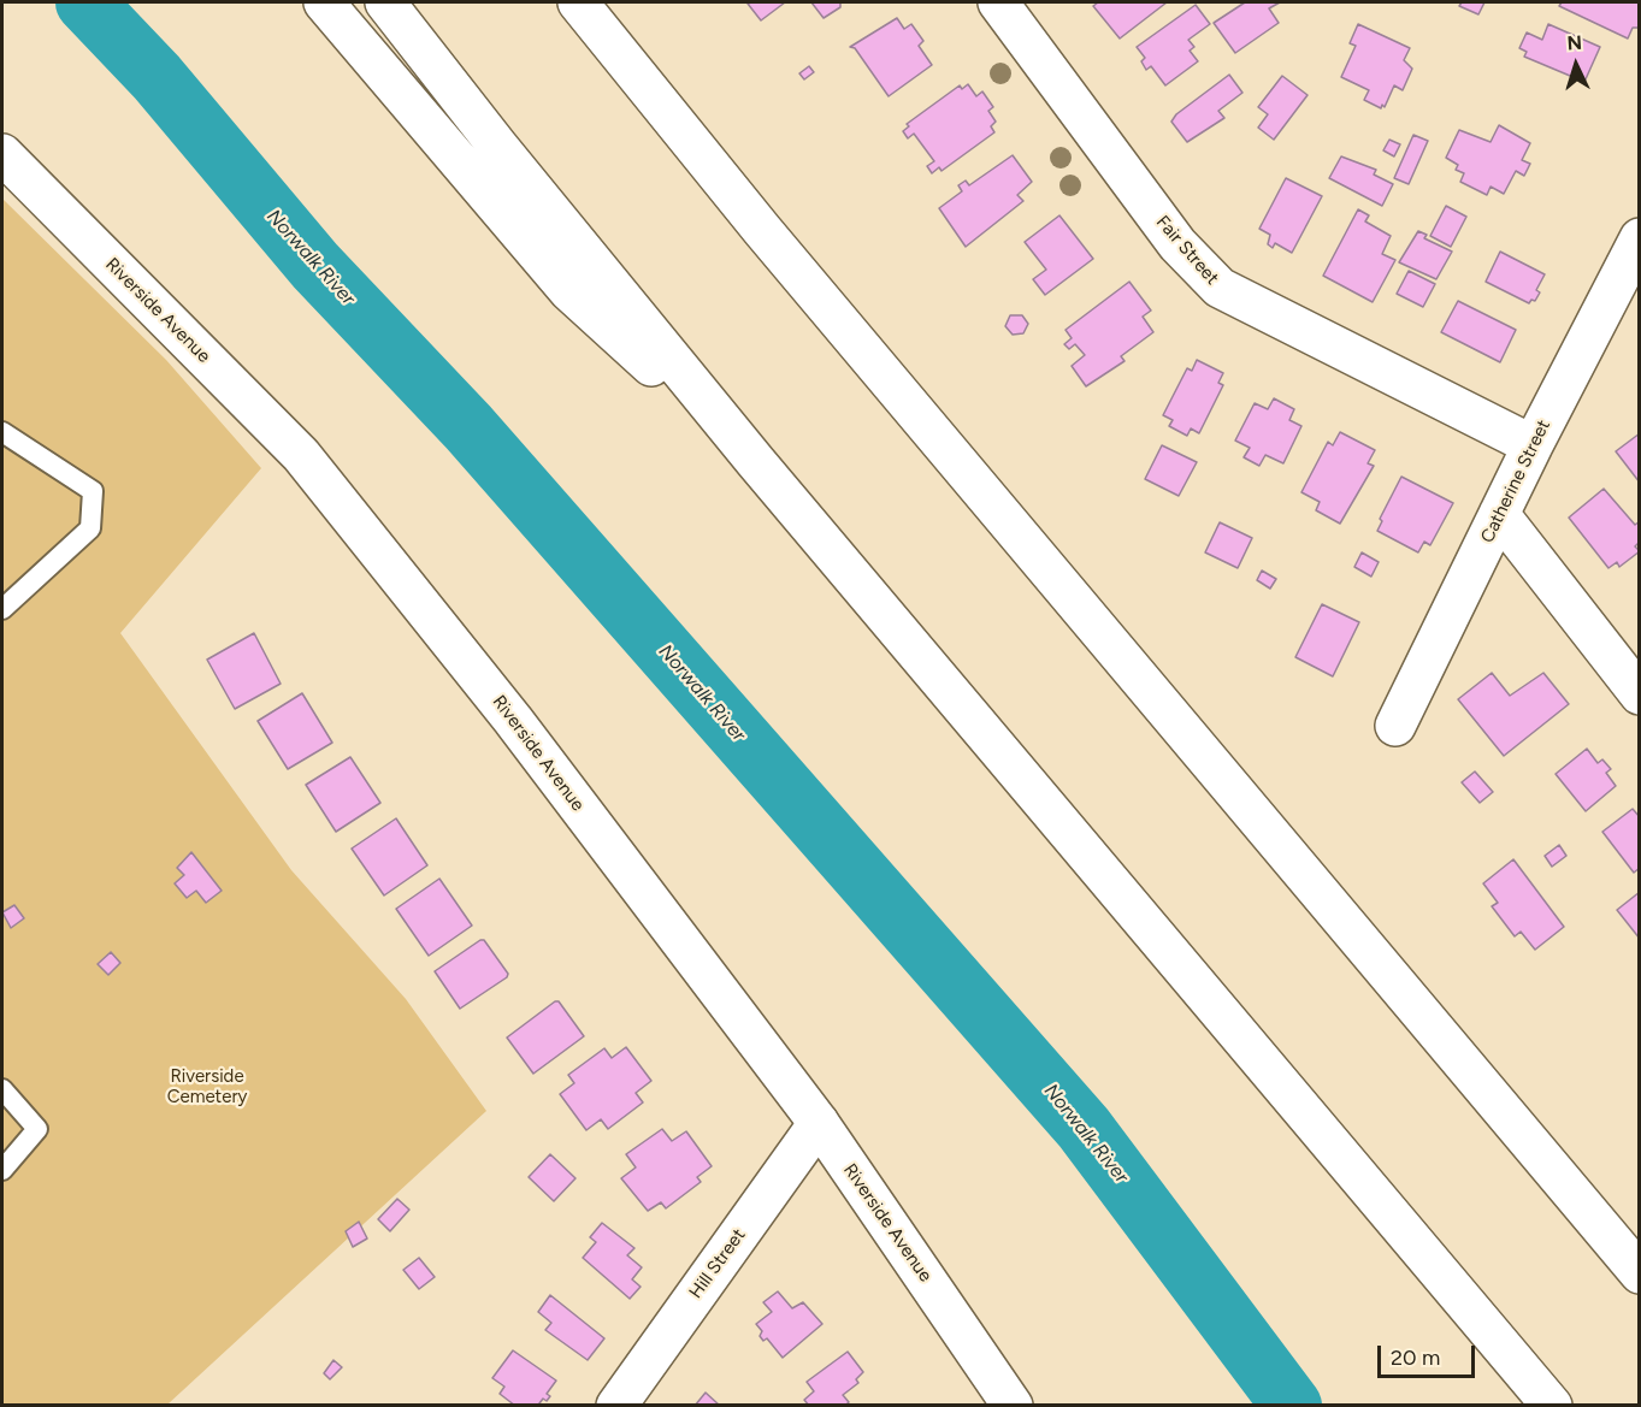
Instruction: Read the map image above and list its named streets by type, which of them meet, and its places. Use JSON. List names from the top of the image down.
{
  "streets": {
    "main road": [
      "Fair Street",
      "Riverside Avenue",
      "Catherine Street",
      "Hill Street"
    ]
  },
  "crossings": [
    ["Fair Street", "Catherine Street"],
    ["Riverside Avenue", "Hill Street"]
  ],
  "water": ["Norwalk River"],
  "parks": ["Riverside Cemetery"],
  "scale_bar": "20 m",
  "north": "top"
}
